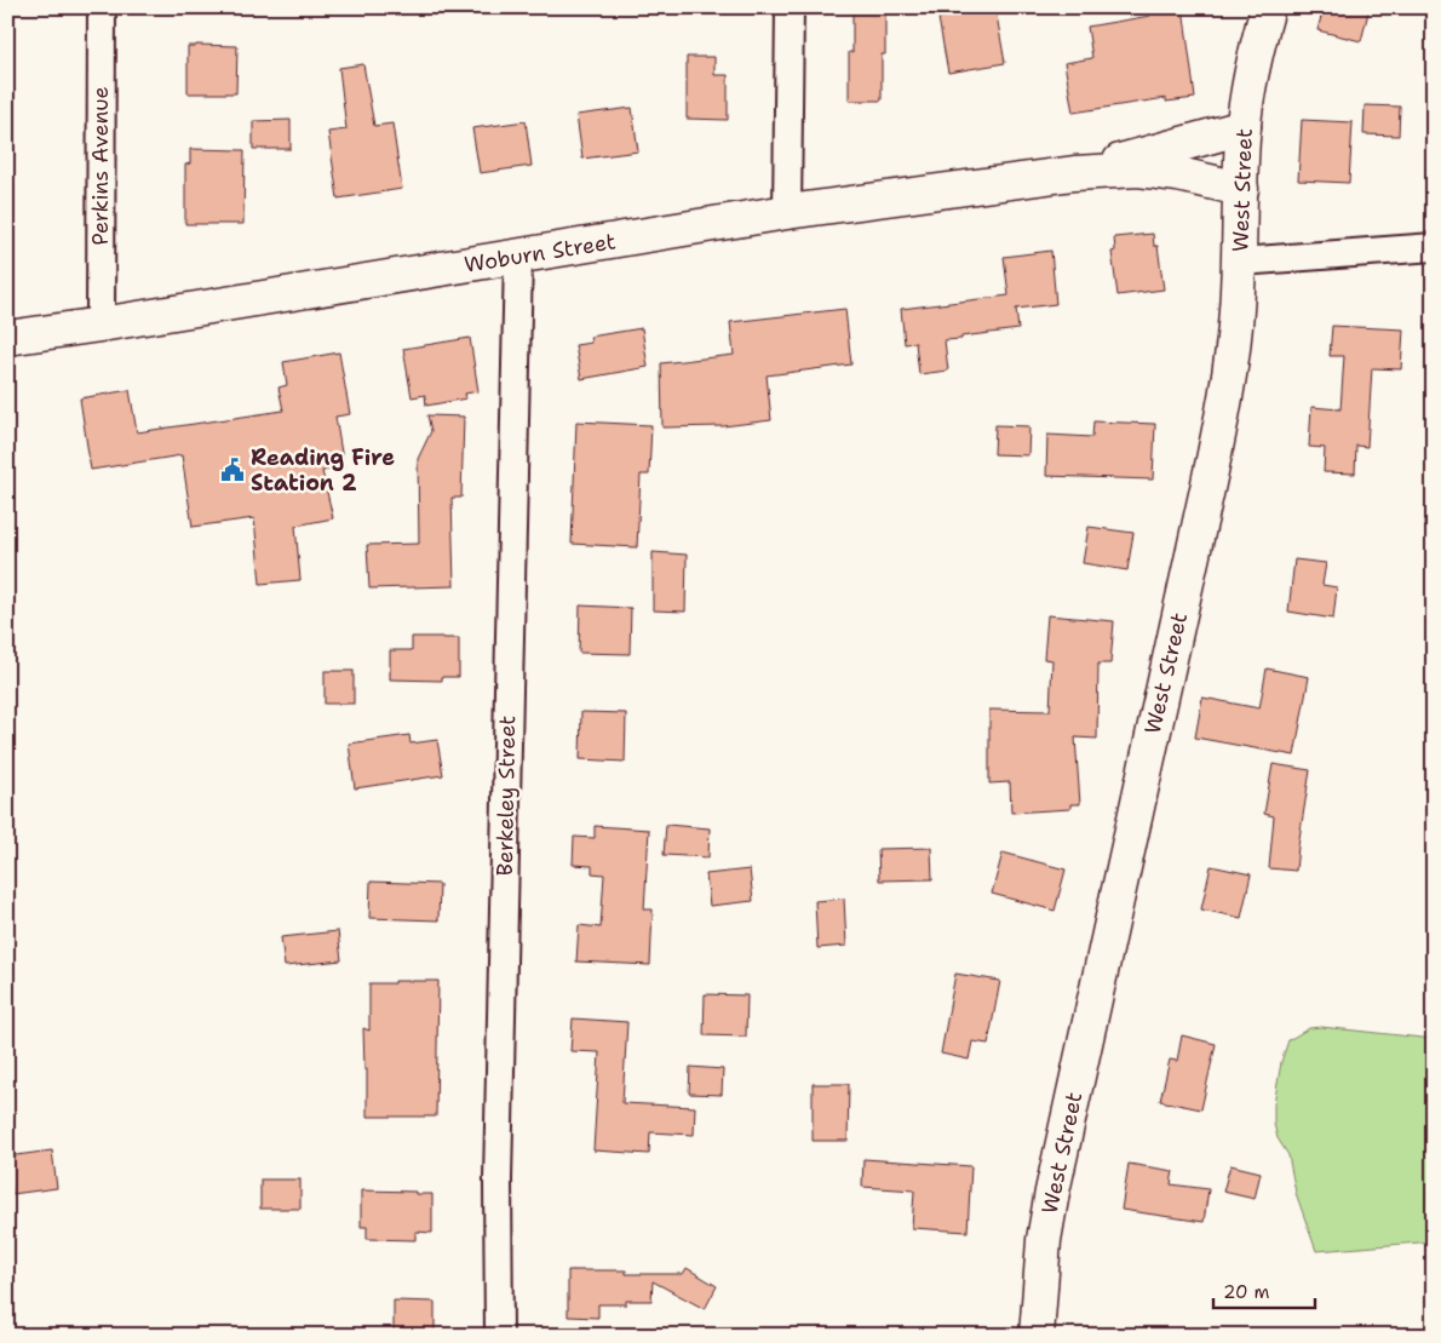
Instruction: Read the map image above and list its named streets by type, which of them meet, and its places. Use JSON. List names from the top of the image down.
{
  "streets": {
    "street": [
      "Perkins Avenue",
      "West Street",
      "Woburn Street",
      "Berkeley Street"
    ]
  },
  "crossings": [
    ["Perkins Avenue", "Woburn Street"],
    ["West Street", "Woburn Street"],
    ["Woburn Street", "Berkeley Street"]
  ],
  "places": {
    "public building": ["Reading Fire Station 2"]
  },
  "scale_bar": "20 m"
}
